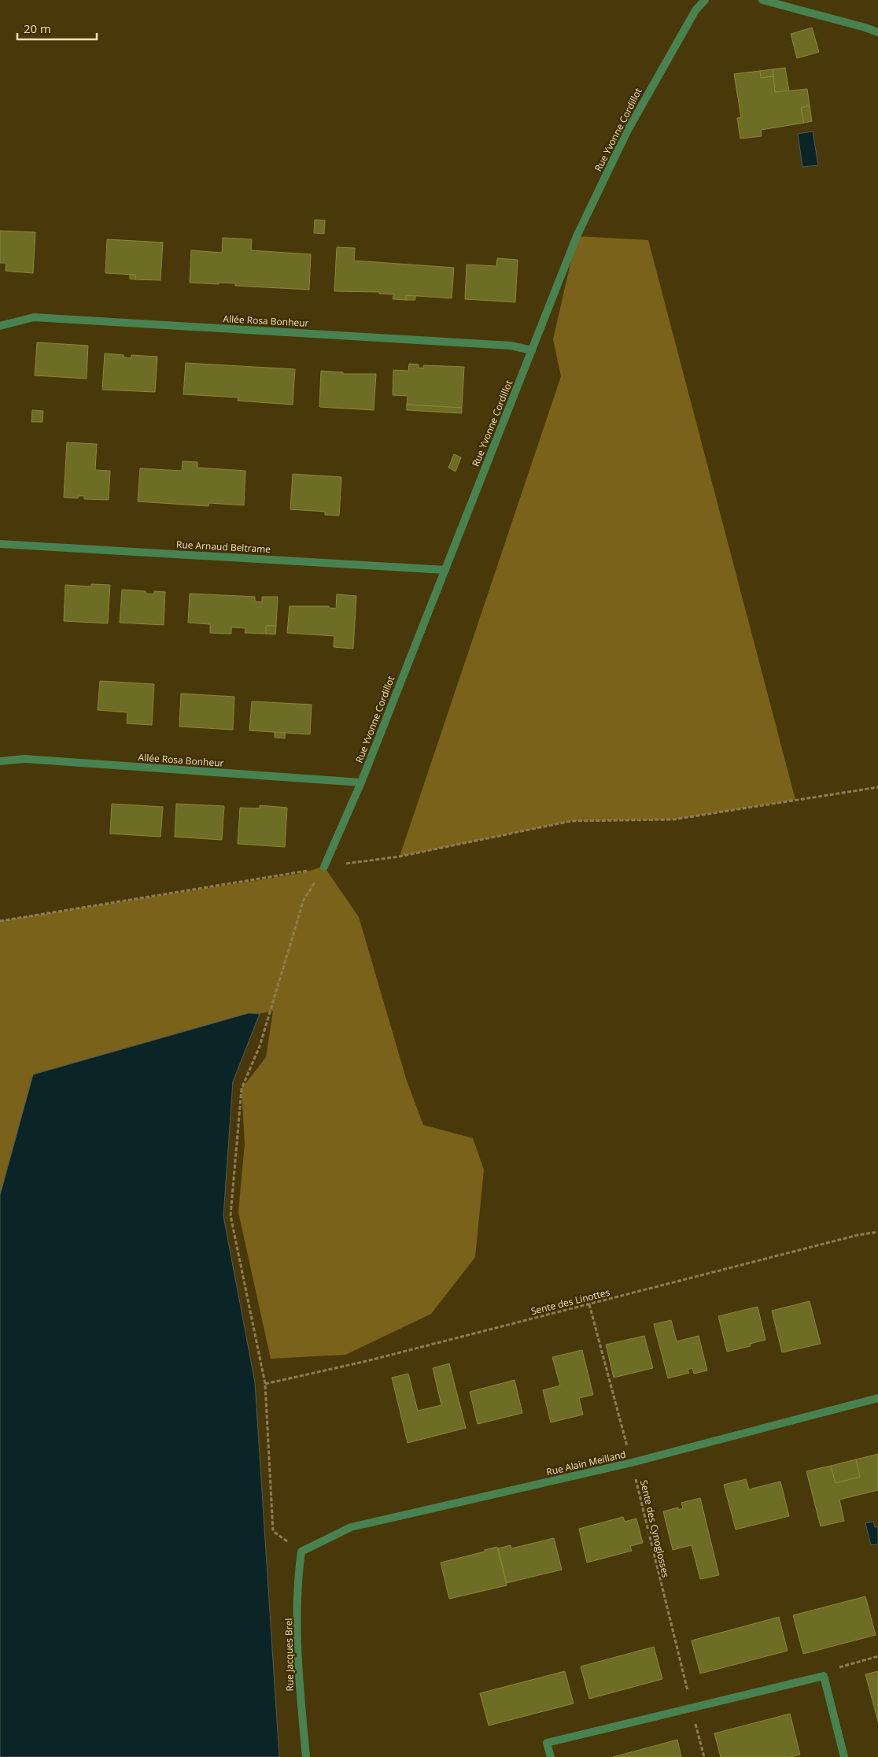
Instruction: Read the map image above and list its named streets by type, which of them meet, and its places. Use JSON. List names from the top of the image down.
{
  "streets": {
    "street": [
      "Rue Yvonne Cordillot",
      "Allée Rosa Bonheur",
      "Rue Arnaud Beltrame",
      "Rue Alain Meilland",
      "Rue Jacques Brel"
    ],
    "path": ["Sente des Linottes", "Sente des Cynoglosses"]
  },
  "crossings": [
    ["Rue Yvonne Cordillot", "Allée Rosa Bonheur"],
    ["Rue Yvonne Cordillot", "Rue Arnaud Beltrame"],
    ["Sente des Linottes", "Sente des Cynoglosses"],
    ["Rue Alain Meilland", "Sente des Cynoglosses"],
    ["Rue Alain Meilland", "Rue Jacques Brel"]
  ],
  "scale_bar": "20 m"
}
